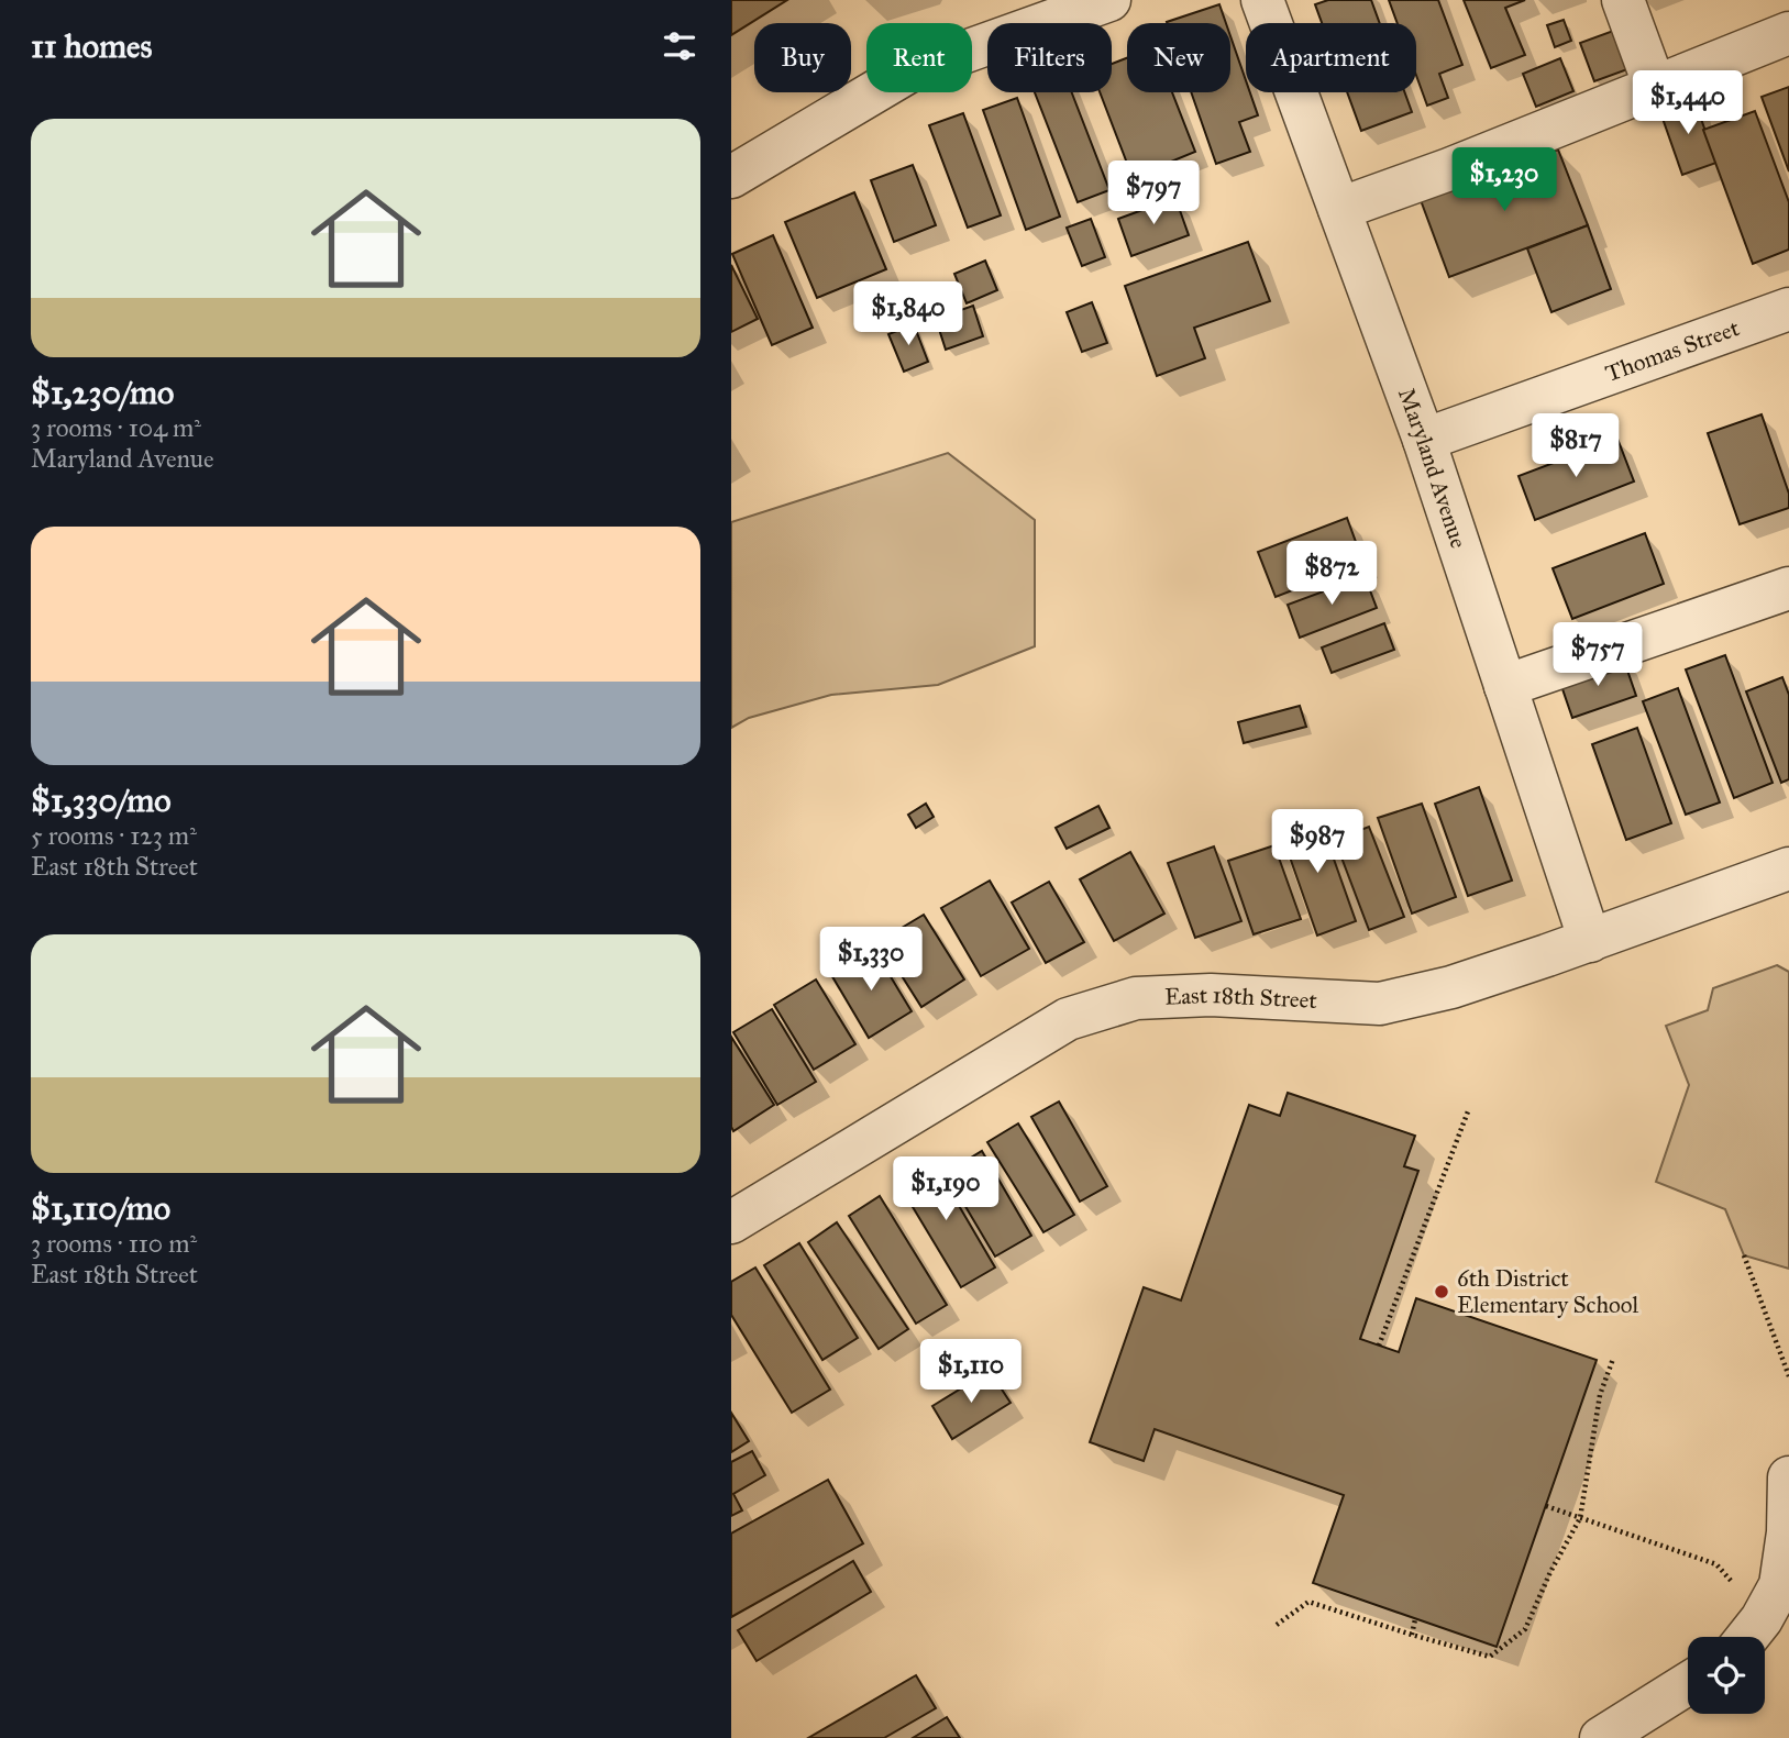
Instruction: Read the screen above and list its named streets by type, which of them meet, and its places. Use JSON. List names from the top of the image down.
{
  "streets": {
    "street": ["Thomas Street", "Maryland Avenue", "East 18th Street"]
  },
  "crossings": [
    ["Thomas Street", "Maryland Avenue"],
    ["Maryland Avenue", "East 18th Street"]
  ],
  "places": ["6th District Elementary School"],
  "page": {
    "heading": "11 homes",
    "chip": [
      "Buy",
      "Rent",
      "Filters",
      "New",
      "Apartment"
    ],
    "price": [
      "$1,440",
      "$1,230",
      "$797",
      "$1,840",
      "$817",
      "$872",
      "$757",
      "$987",
      "$1,330",
      "$1,190",
      "$1,110"
    ],
    "list": [
      {
        "name": "$1,230/mo",
        "note": "3 rooms · 104 m² · Maryland Avenue"
      },
      {
        "name": "$1,330/mo",
        "note": "5 rooms · 123 m² · East 18th Street"
      },
      {
        "name": "$1,110/mo",
        "note": "3 rooms · 110 m² · East 18th Street"
      }
    ]
  }
}
